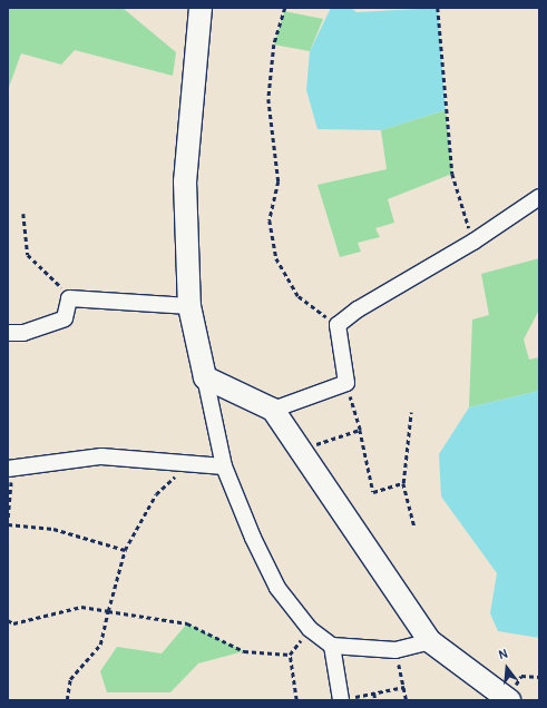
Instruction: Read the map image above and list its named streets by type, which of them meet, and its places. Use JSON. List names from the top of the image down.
{
  "north": "top"
}
